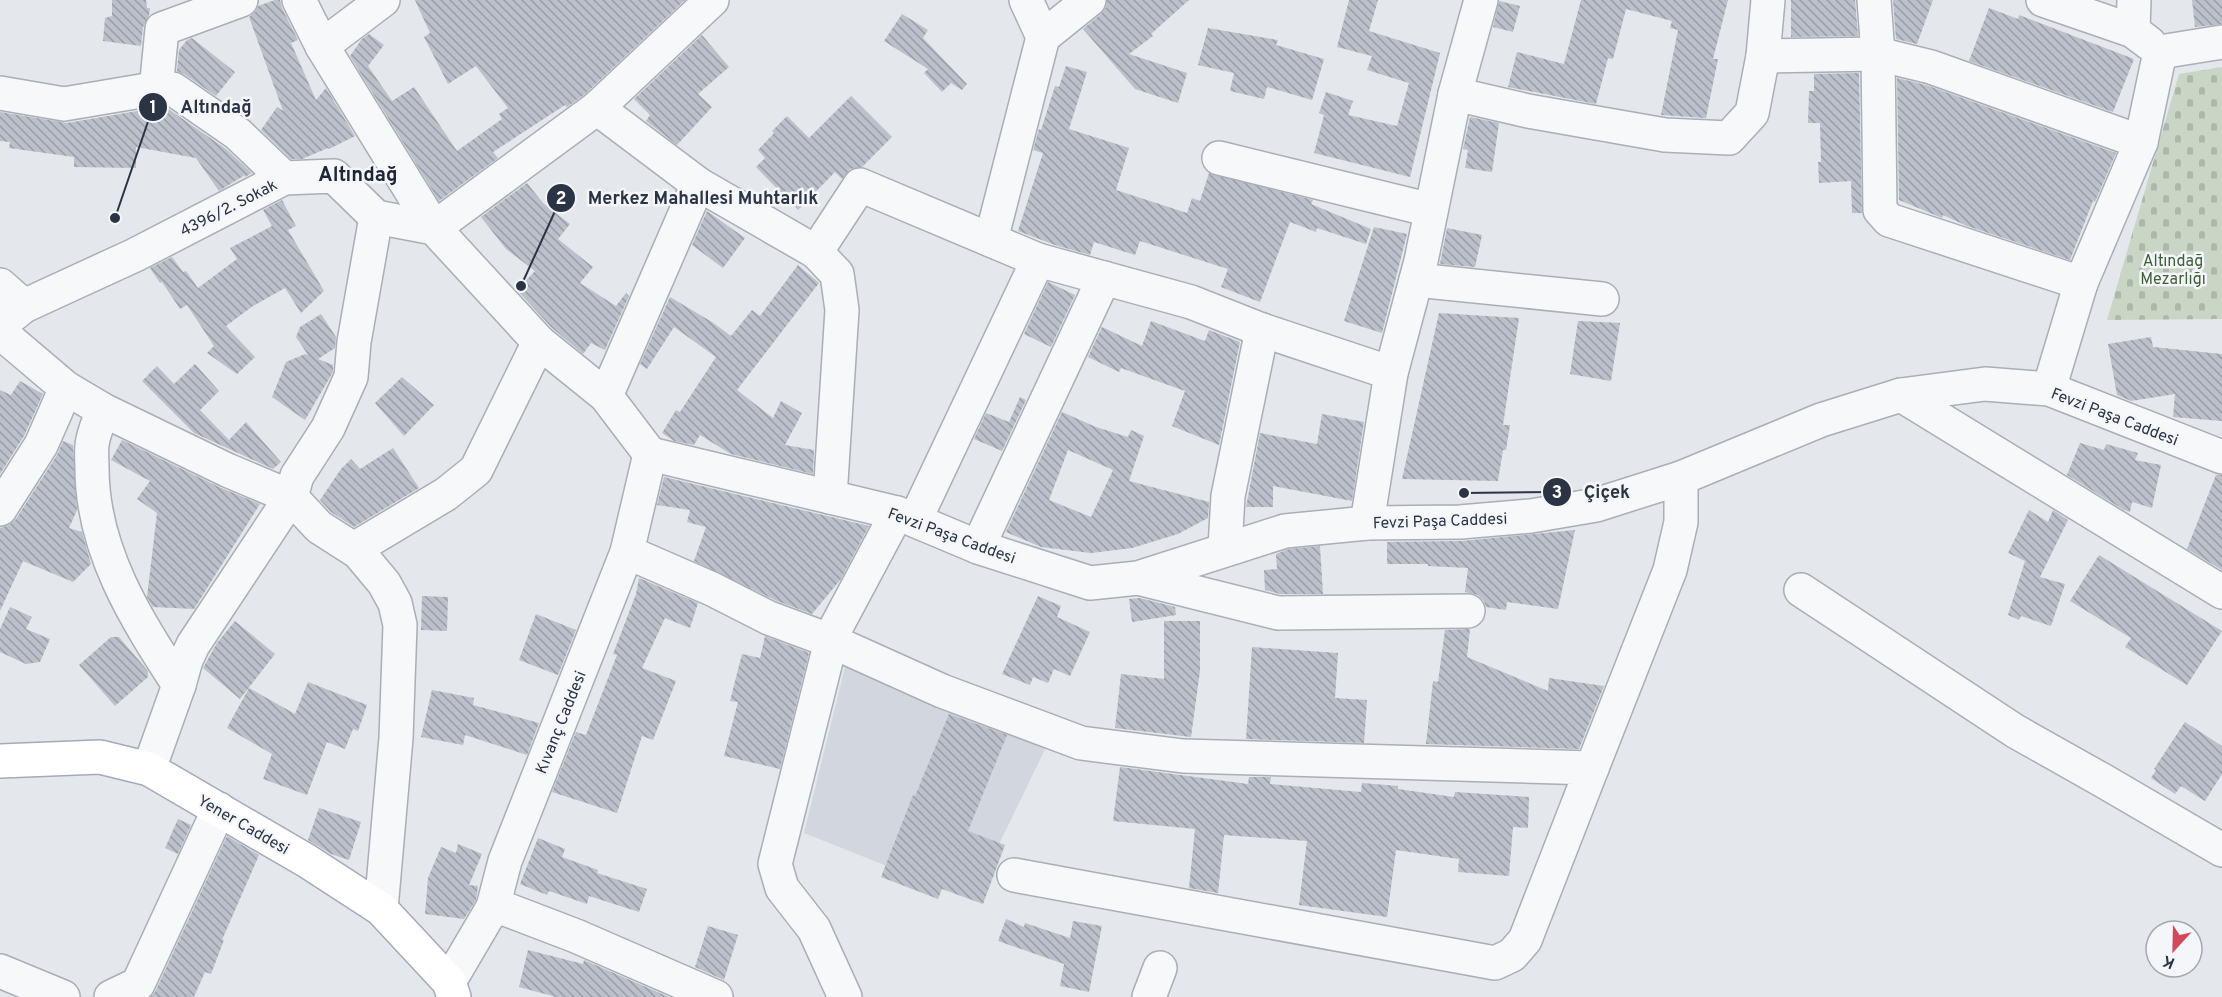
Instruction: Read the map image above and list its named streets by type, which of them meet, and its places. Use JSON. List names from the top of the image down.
{
  "streets": {
    "main road": ["Yener Caddesi"],
    "street": ["4396/2. Sokak", "Fevzi Paşa Caddesi", "Kıvanç Caddesi"]
  },
  "crossings": [
    ["Fevzi Paşa Caddesi", "Kıvanç Caddesi"],
    ["Kıvanç Caddesi", "Yener Caddesi"]
  ],
  "districts": ["Altındağ"],
  "parks": ["Altındağ Mezarlığı"],
  "places": ["Altındağ", "Merkez Mahallesi Muhtarlık", "Çiçek"],
  "north": "bottom"
}
